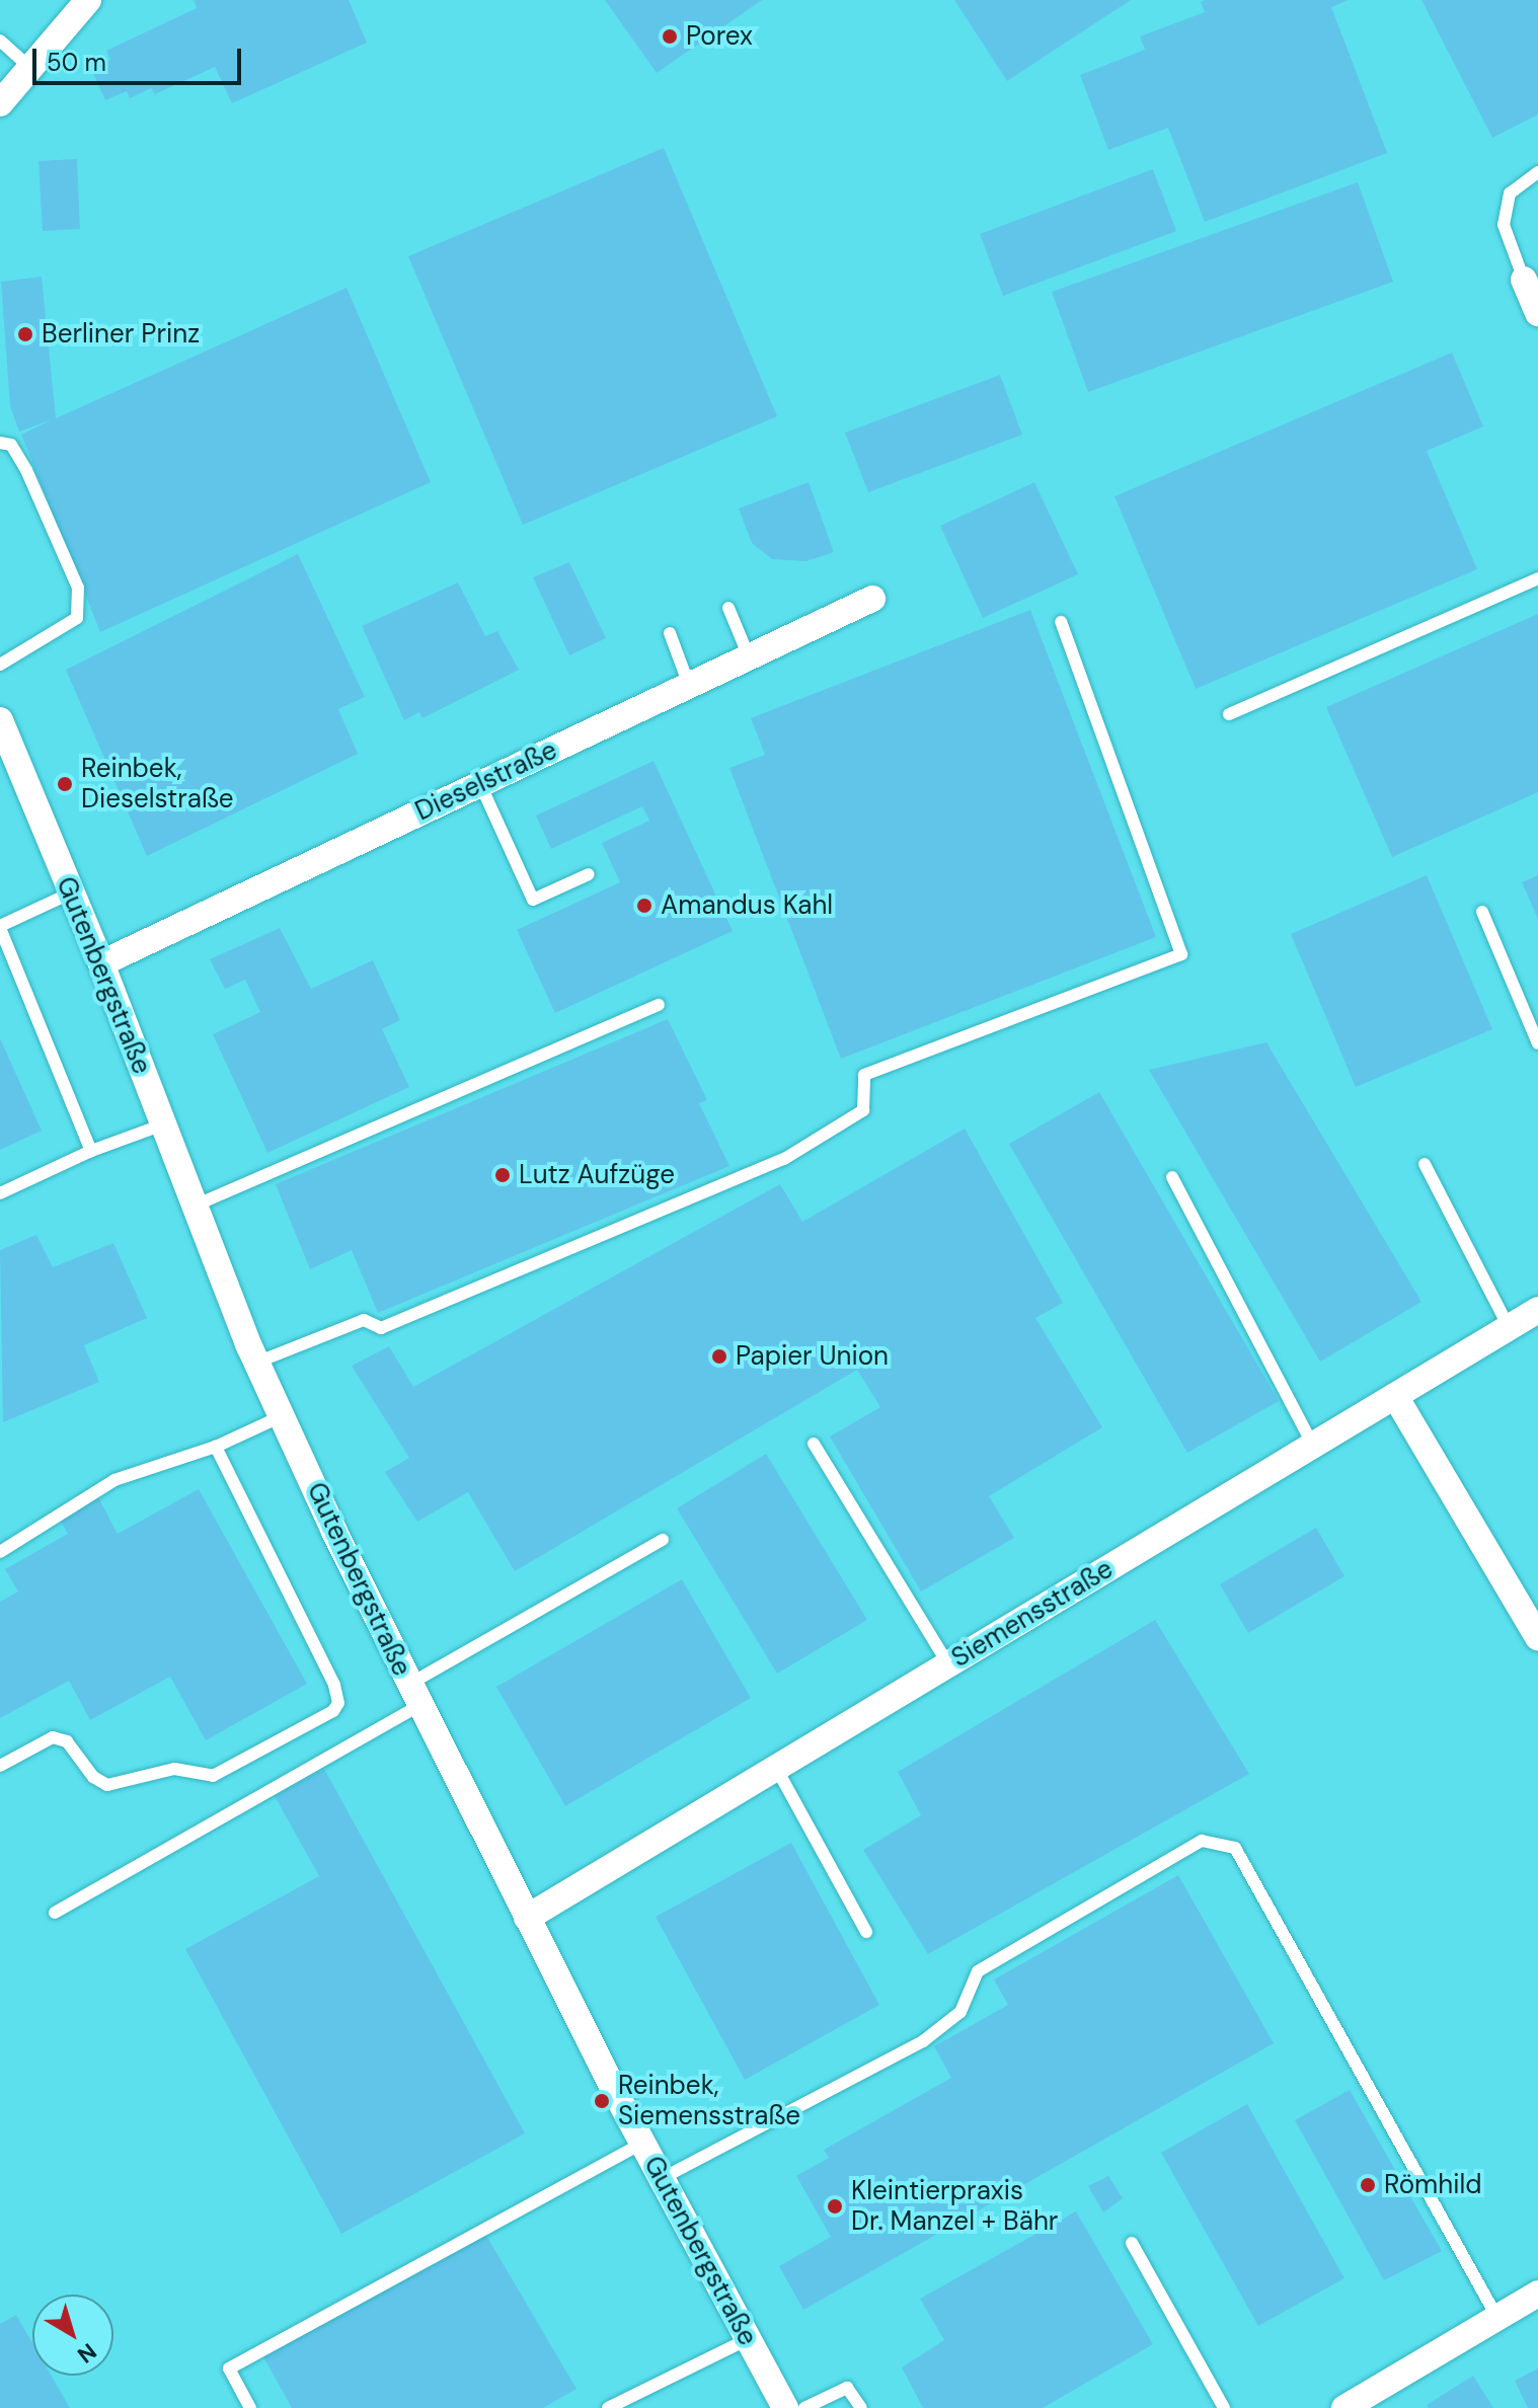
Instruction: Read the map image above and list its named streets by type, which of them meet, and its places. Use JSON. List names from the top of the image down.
{
  "streets": {
    "street": ["Dieselstraße", "Gutenbergstraße", "Siemensstraße"]
  },
  "crossings": [
    ["Dieselstraße", "Gutenbergstraße"],
    ["Gutenbergstraße", "Siemensstraße"]
  ],
  "places": [
    "Porex",
    "Berliner Prinz",
    "Reinbek, Dieselstraße",
    "Amandus Kahl",
    "Lutz Aufzüge",
    "Papier Union",
    "Reinbek, Siemensstraße",
    "Römhild",
    "Kleintierpraxis Dr. Manzel + Bähr"
  ],
  "scale_bar": "50 m",
  "north": "bottom right"
}
